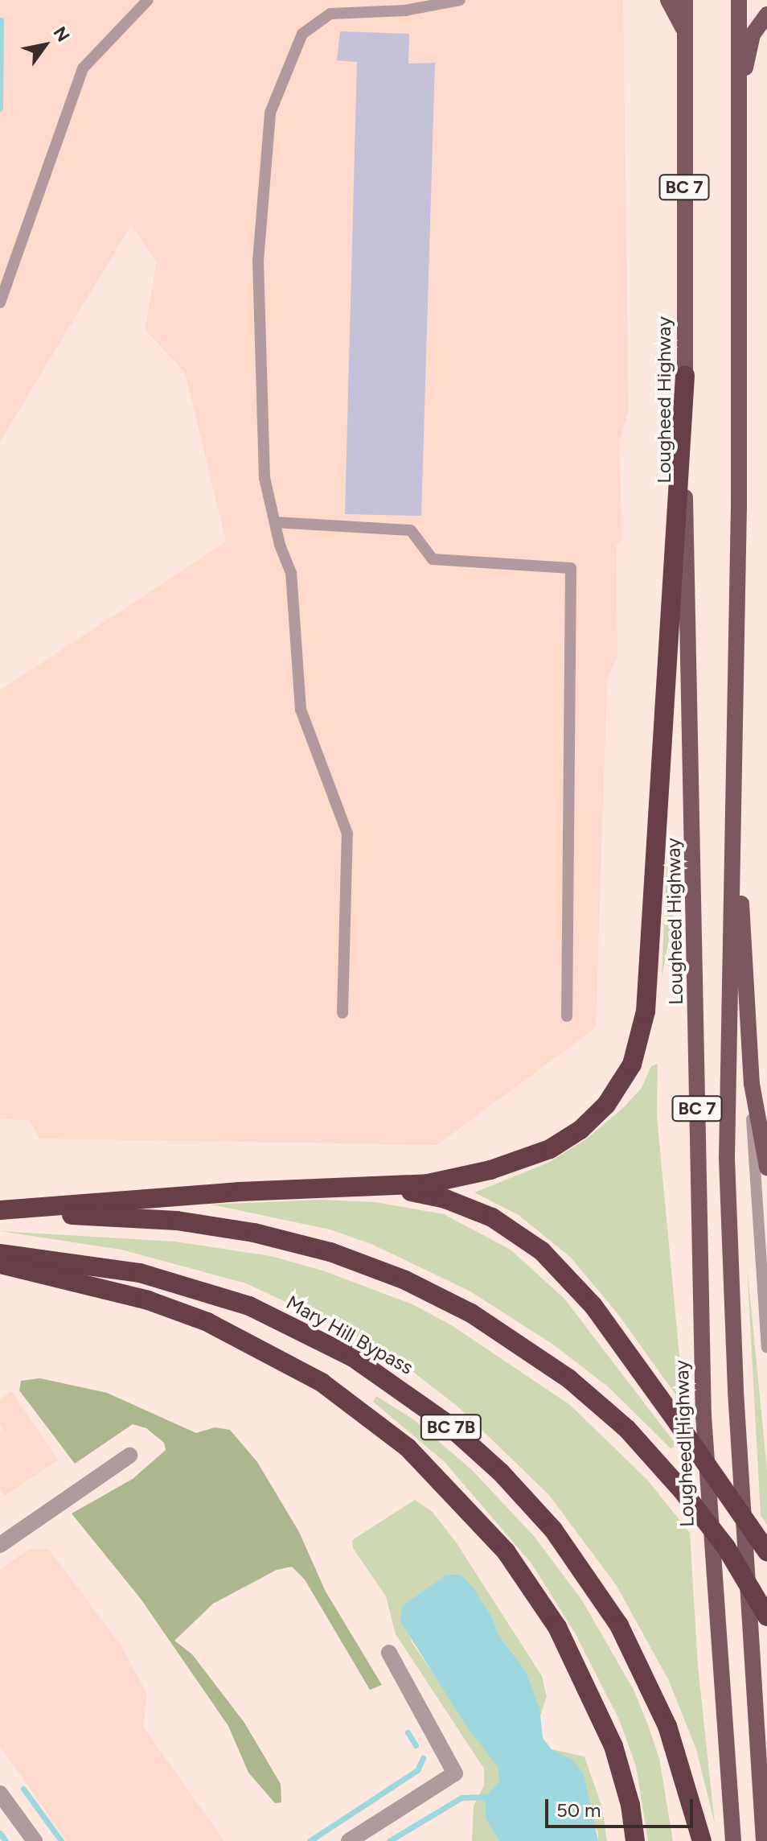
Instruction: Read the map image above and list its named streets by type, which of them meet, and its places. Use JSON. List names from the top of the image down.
{
  "streets": {
    "highway": ["Mary Hill Bypass", "BC 7B"],
    "main road": ["BC 7", "Lougheed Highway"]
  },
  "scale_bar": "50 m",
  "north": "top right"
}
